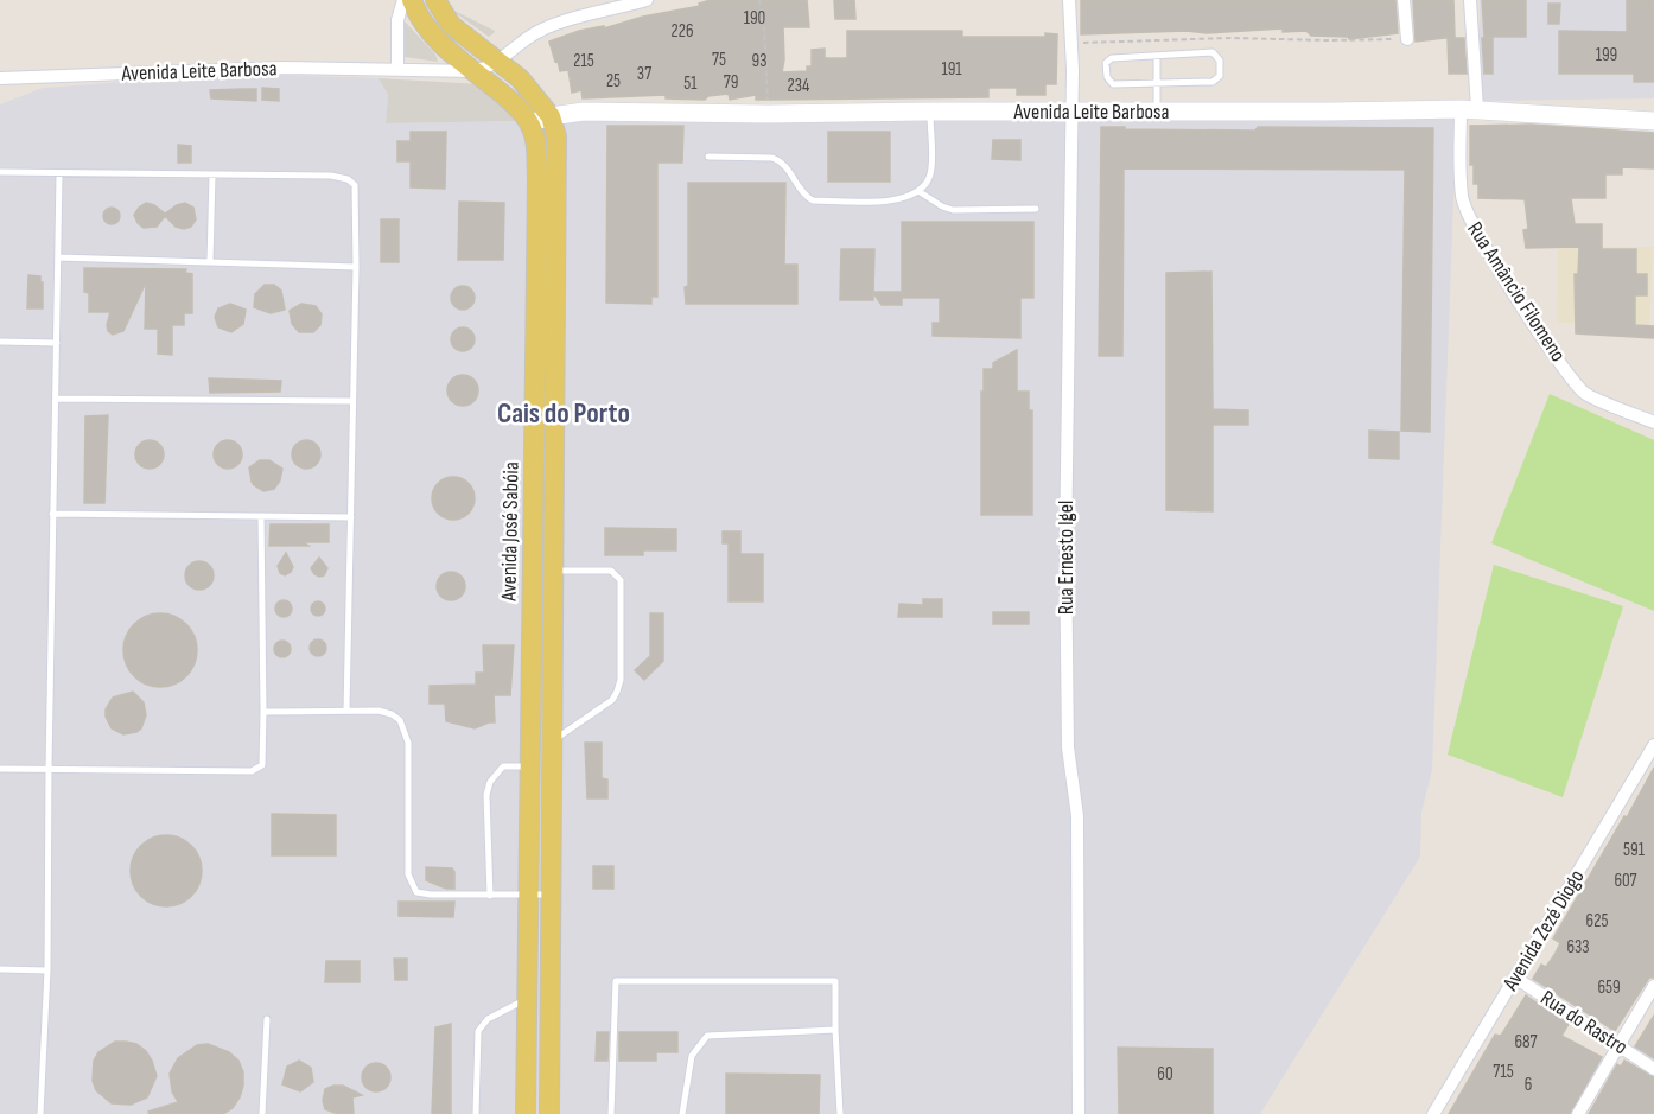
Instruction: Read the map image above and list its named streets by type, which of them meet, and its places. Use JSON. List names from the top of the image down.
{
  "streets": {
    "main road": ["Avenida José Sabóia"],
    "street": [
      "Avenida Leite Barbosa",
      "Rua Amâncio Filomeno",
      "Rua Ernesto Igel",
      "Avenida Zezé Diogo",
      "Rua do Rastro"
    ]
  },
  "crossings": [
    ["Avenida Leite Barbosa", "Rua Amâncio Filomeno"],
    ["Avenida Leite Barbosa", "Avenida José Sabóia"],
    ["Avenida Leite Barbosa", "Rua Ernesto Igel"],
    ["Avenida Zezé Diogo", "Rua do Rastro"]
  ],
  "districts": ["Cais do Porto"],
  "house_numbers": [
    "190",
    "226",
    "199",
    "75",
    "215",
    "93",
    "191",
    "37",
    "25",
    "79",
    "51",
    "234",
    "591",
    "607",
    "625",
    "633",
    "659",
    "687",
    "715",
    "60",
    "6"
  ]
}
